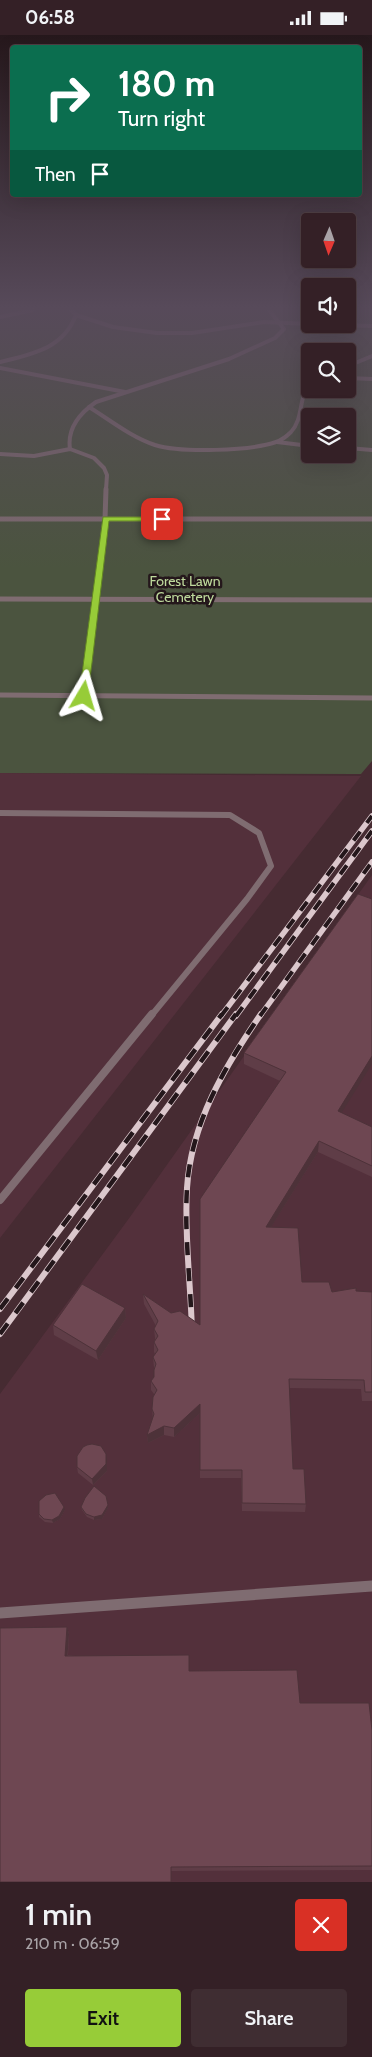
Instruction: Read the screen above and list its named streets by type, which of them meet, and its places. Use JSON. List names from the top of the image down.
{
  "parks": ["Forest Lawn Cemetery"],
  "north": "bottom",
  "page": {
    "status": "06:58",
    "turn": ["180 m", "Turn right"],
    "then": "Then",
    "heading": ["1 min", "210 m · 06:59"],
    "buttons": ["Exit", "Share"]
  }
}
